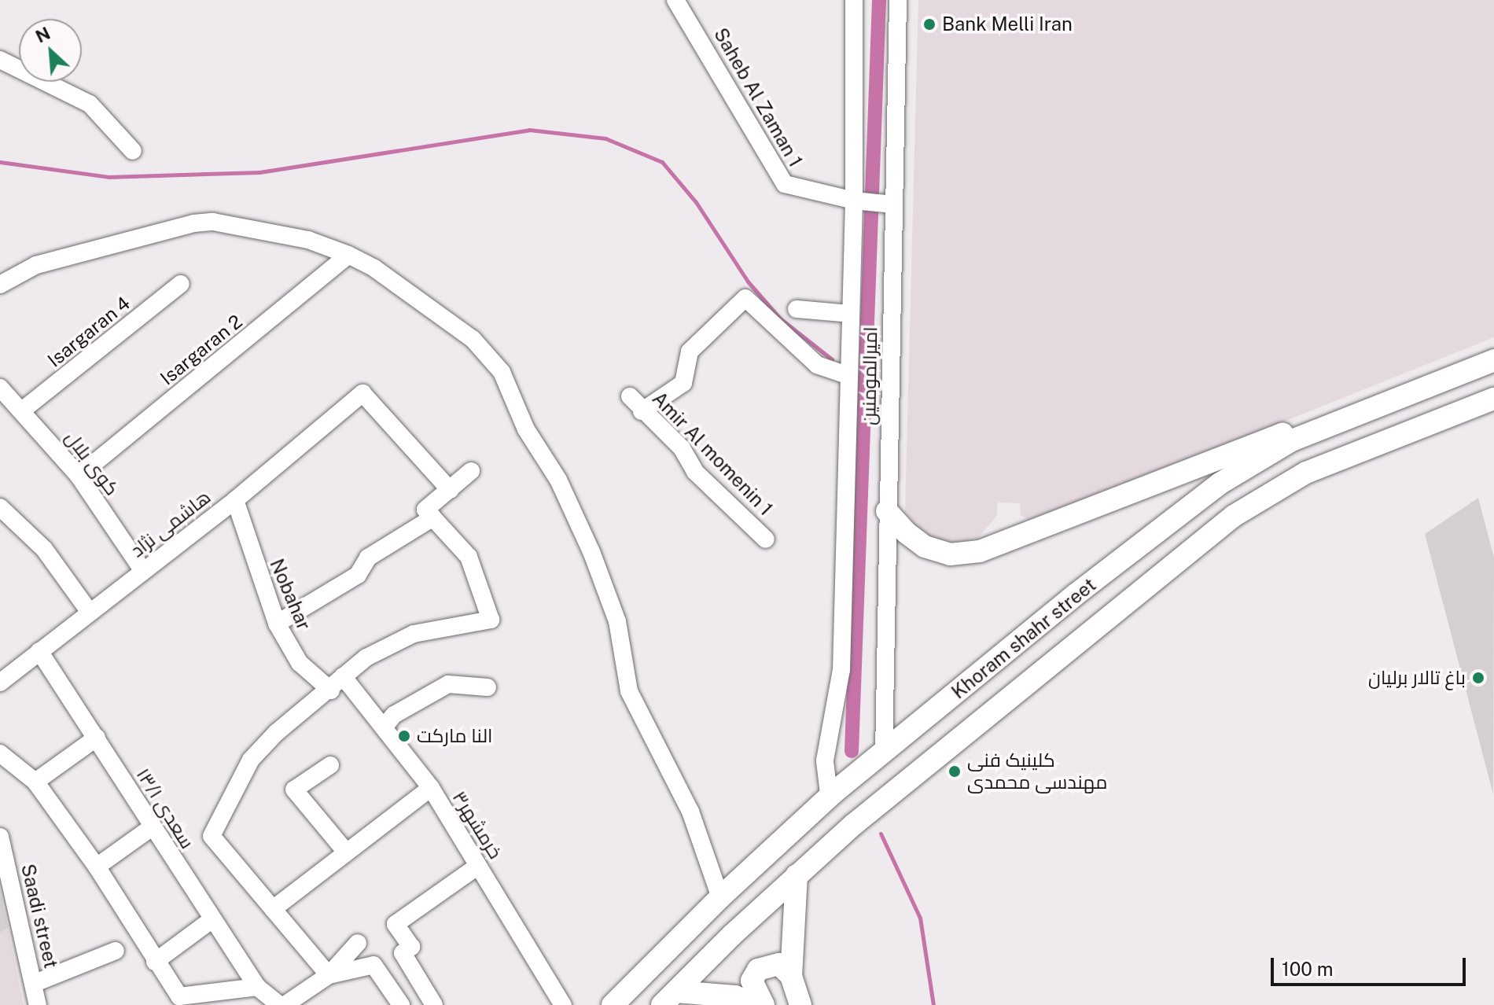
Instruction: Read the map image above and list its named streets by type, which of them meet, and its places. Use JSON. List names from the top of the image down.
{
  "streets": {
    "main road": ["Khoram shahr street"],
    "street": [
      "Saheb Al Zaman 1",
      "Isargaran 4",
      "Isargaran 2",
      "امیرالمومنین",
      "Amir Al momenin 1",
      "کوی بلال",
      "هاشمی نژاد",
      "Nobahar",
      "سعدی ۱۳/۱",
      "خرمشهر۳",
      "Saadi street"
    ]
  },
  "crossings": [
    ["Isargaran 4", "کوی بلال"],
    ["Isargaran 2", "کوی بلال"],
    ["امیرالمومنین", "Khoram shahr street"],
    ["کوی بلال", "هاشمی نژاد"],
    ["هاشمی نژاد", "Nobahar"],
    ["هاشمی نژاد", "سعدی ۱۳/۱"]
  ],
  "places": [
    "Bank Melli Iran",
    "باغ تالار برلیان",
    "النا مارکت",
    "کلینیک فنی مهندسی محمدی"
  ],
  "scale_bar": "100 m",
  "north": "top left"
}
